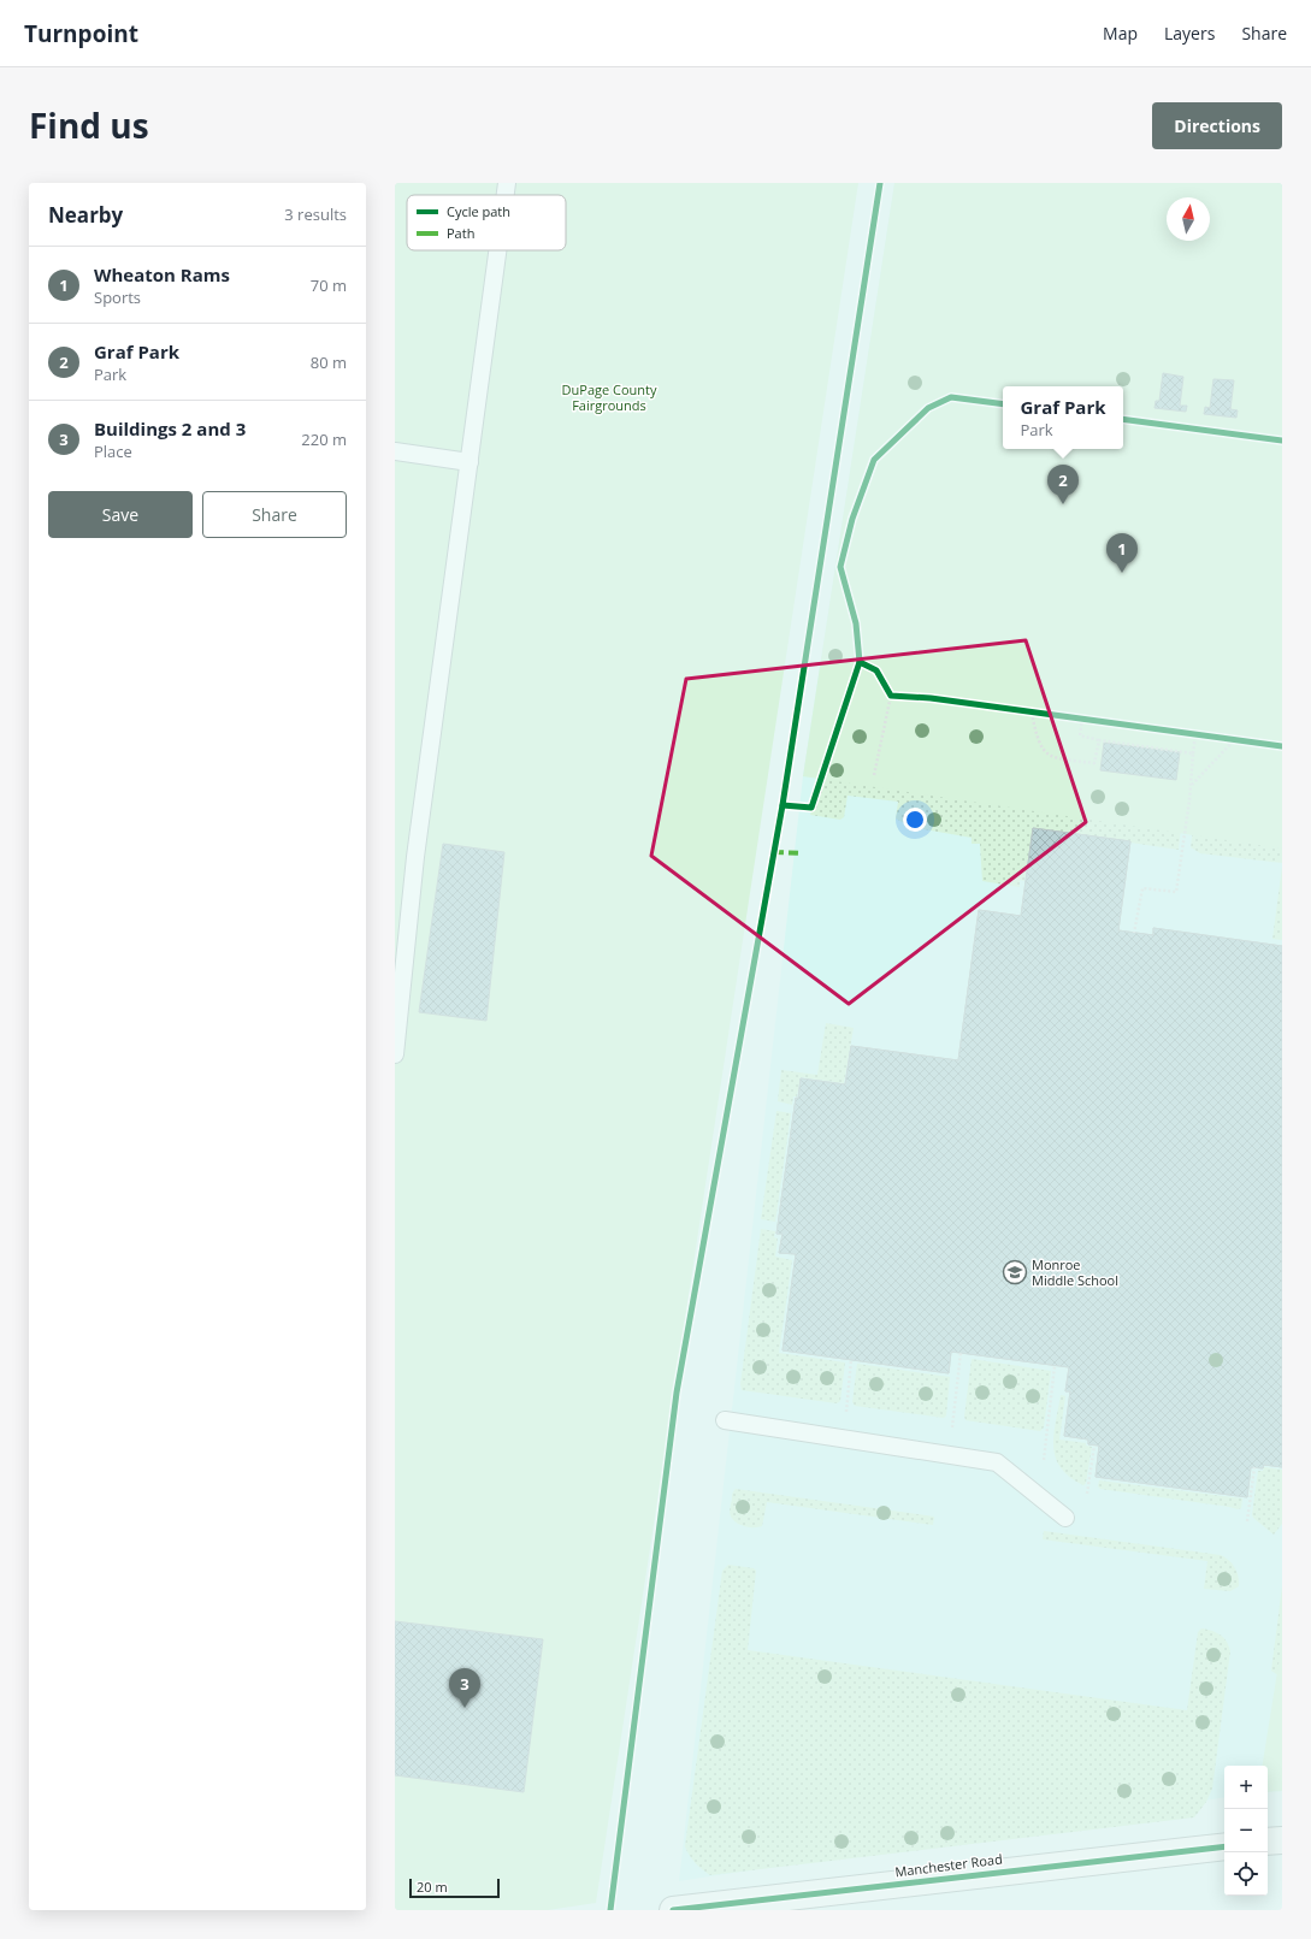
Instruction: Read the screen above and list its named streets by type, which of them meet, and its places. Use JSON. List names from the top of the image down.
{
  "streets": {
    "street": ["Manchester Road"]
  },
  "parks": ["DuPage County Fairgrounds"],
  "places": {
    "school or university": ["Monroe Middle School"]
  },
  "legend": ["Cycle path", "Path"],
  "scale_bar": "20 m",
  "north": "top",
  "page": {
    "header": "Turnpoint",
    "nav": ["Map", "Layers", "Share"],
    "title": "Find us",
    "buttons": [
      "Directions",
      ["Save", "Share"]
    ],
    "heading": ["Nearby", "3 results"],
    "list": [
      {
        "mark": "1",
        "name": "Wheaton Rams",
        "note": "Sports",
        "value": "70 m"
      },
      {
        "mark": "2",
        "name": "Graf Park",
        "note": "Park",
        "value": "80 m"
      },
      {
        "mark": "3",
        "name": "Buildings 2 and 3",
        "note": "Place",
        "value": "220 m"
      }
    ],
    "popup": ["Graf Park", "Park"],
    "pins": ["2", "1", "3"],
    "map_buttons": ["+", "−"],
    "scale": "20 m"
  }
}
